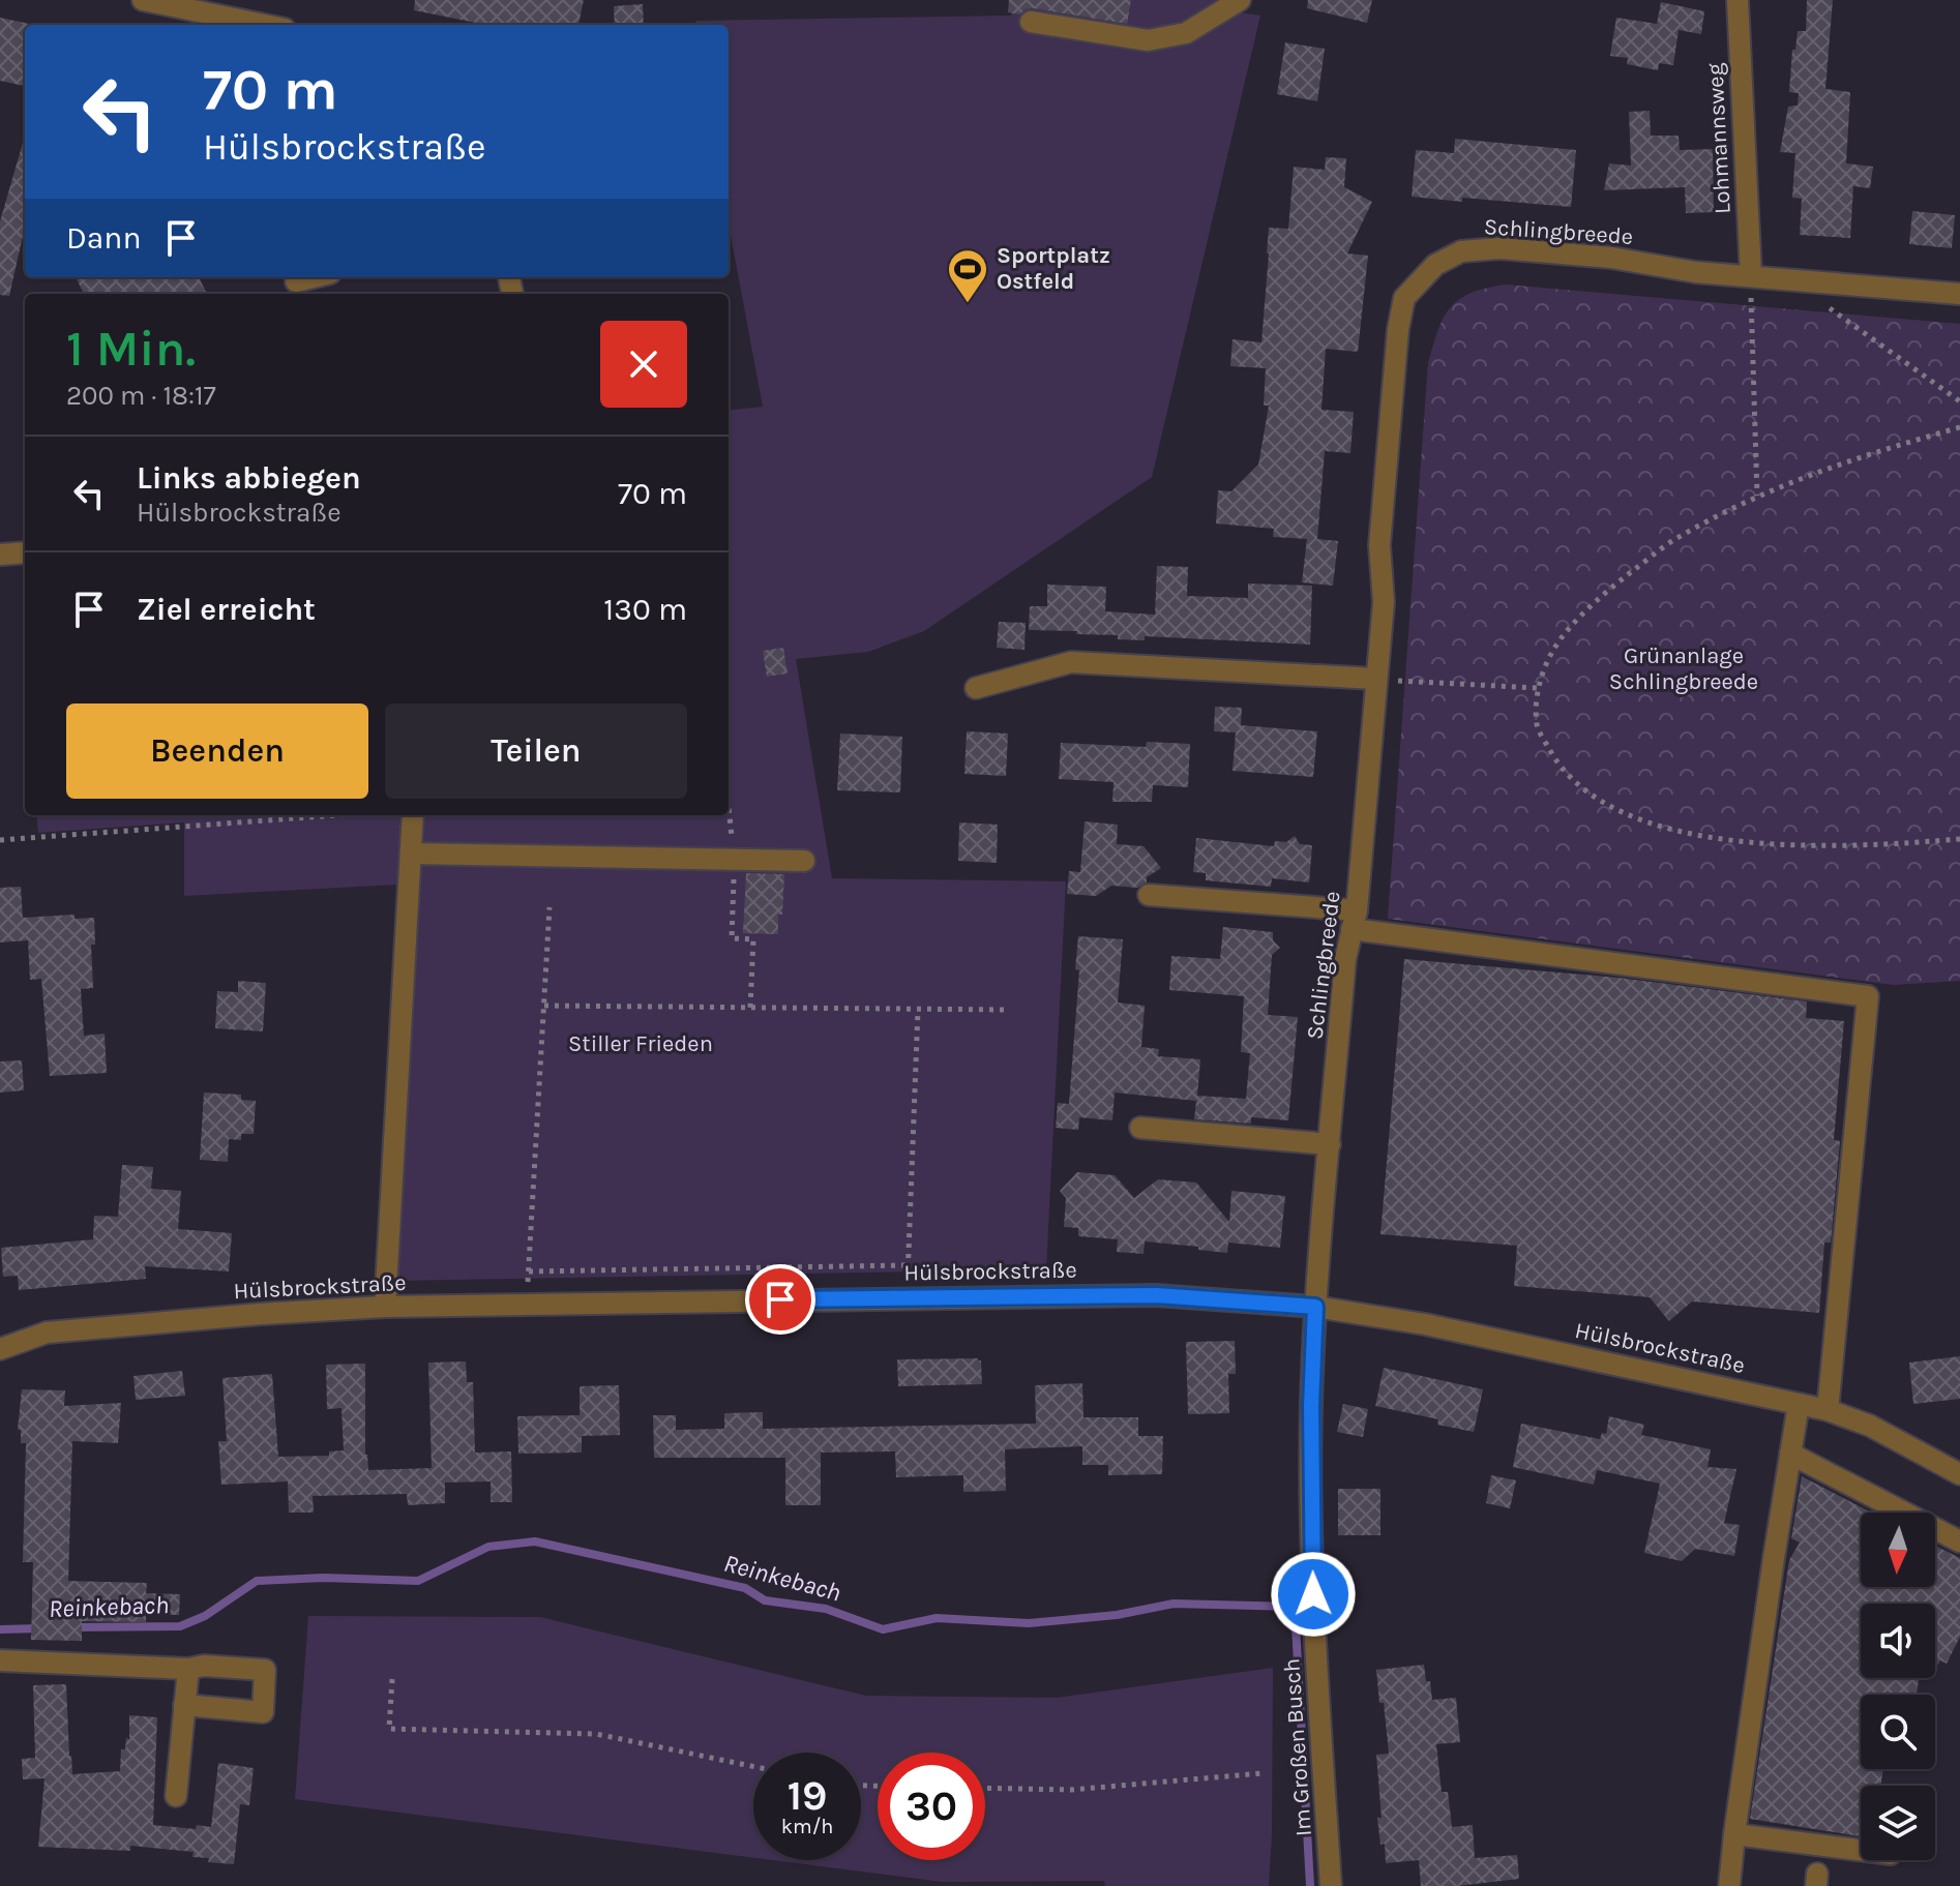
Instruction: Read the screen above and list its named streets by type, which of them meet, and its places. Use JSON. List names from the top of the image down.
{
  "streets": {
    "street": [
      "Lohmannsweg",
      "Schlingbreede",
      "Hülsbrockstraße",
      "Im Großen Busch"
    ]
  },
  "crossings": [
    ["Lohmannsweg", "Schlingbreede"],
    ["Schlingbreede", "Hülsbrockstraße"],
    ["Schlingbreede", "Im Großen Busch"],
    ["Hülsbrockstraße", "Im Großen Busch"]
  ],
  "water": ["Reinkebach"],
  "parks": ["Grünanlage Schlingbreede", "Stiller Frieden"],
  "places": {
    "sports": ["Sportplatz Ostfeld"]
  },
  "north": "bottom",
  "page": {
    "turn": ["70 m", "Hülsbrockstraße"],
    "then": "Dann",
    "heading": ["1 Min.", "200 m · 18:17"],
    "list": [
      {
        "name": "Links abbiegen",
        "note": "Hülsbrockstraße",
        "value": "70 m"
      },
      {
        "name": "Ziel erreicht",
        "value": "130 m"
      }
    ],
    "buttons": ["Beenden", "Teilen"],
    "speed": "19 km/h",
    "limit": "30"
  }
}
